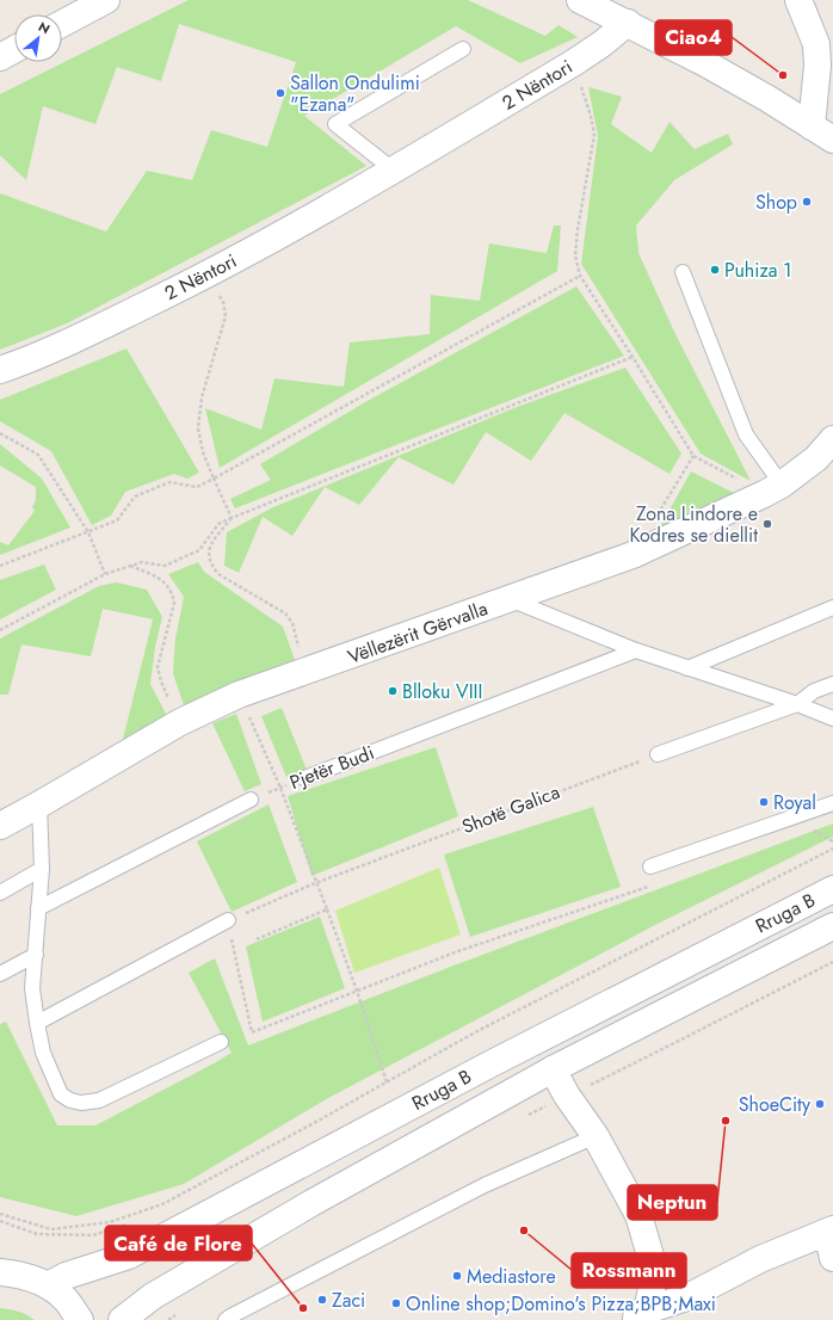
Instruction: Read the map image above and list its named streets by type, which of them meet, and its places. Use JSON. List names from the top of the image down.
{
  "streets": {
    "street": ["2 Nëntori", "Vëllezërit Gërvalla", "Rruga B"],
    "lane": ["Pjetër Budi"],
    "path": ["Shotë Galica"]
  },
  "places": [
    "Ciao4",
    "Sallon Ondulimi \"Ezana\"",
    "Shop",
    "Puhiza 1",
    "Zona Lindore e Kodres se diellit",
    "Blloku VIII",
    "Royal",
    "ShoeCity",
    "Neptun",
    "Rossmann",
    "Mediastore",
    "Zaci",
    "Online shop;Domino's Pizza;BPB;Maxi",
    "Café de Flore"
  ],
  "north": "top right"
}
